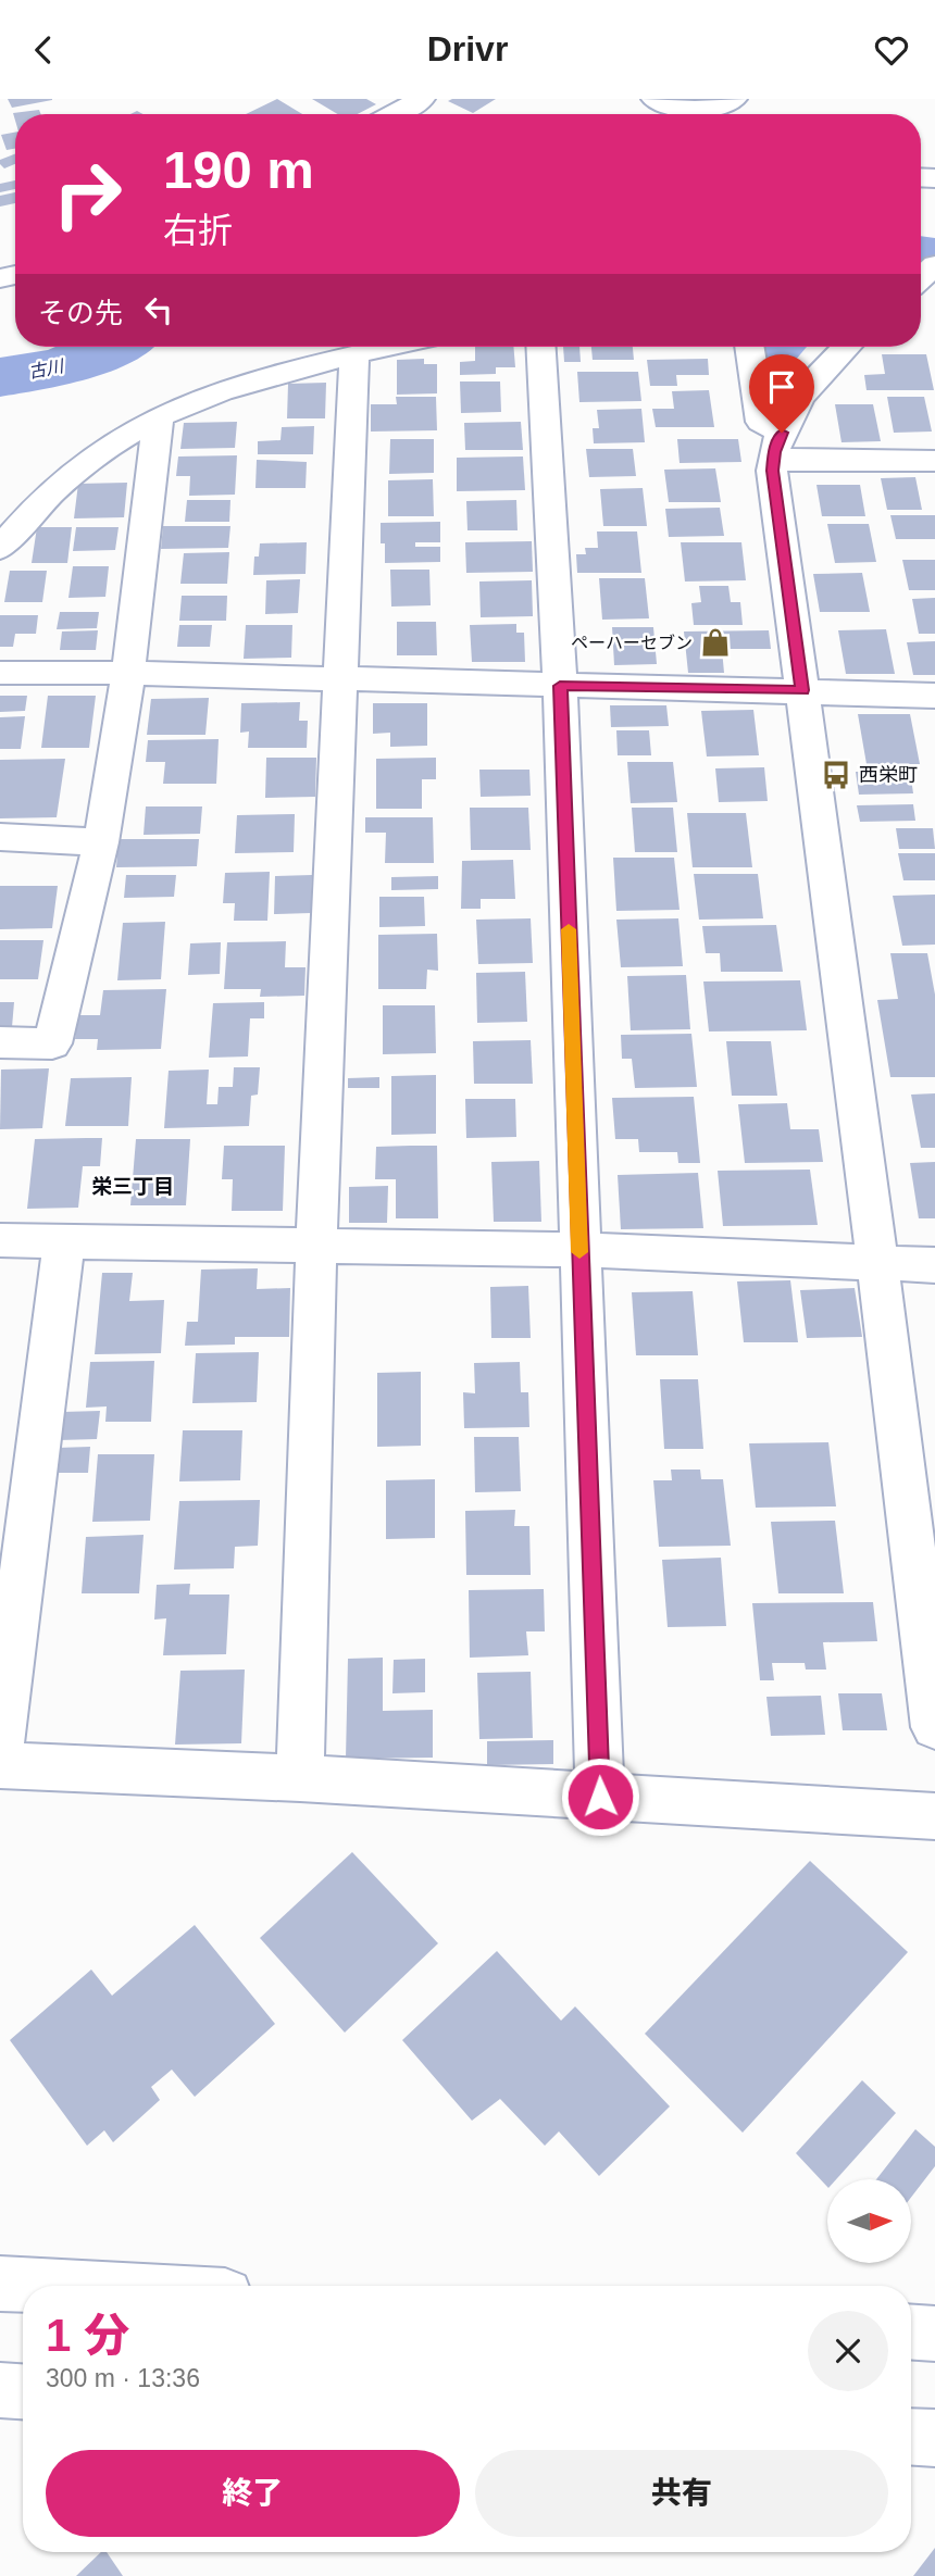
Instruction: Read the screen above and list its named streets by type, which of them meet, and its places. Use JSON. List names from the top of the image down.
{
  "districts": ["栄三丁目"],
  "water": ["古川"],
  "places": {
    "shop": ["ペーハーセブン"],
    "bus stop": ["西栄町"]
  },
  "north": "right",
  "page": {
    "header": "Drivr",
    "turn": ["190 m", "右折"],
    "then": "その先",
    "heading": ["1 分", "300 m · 13:36"],
    "buttons": ["終了", "共有"]
  }
}
